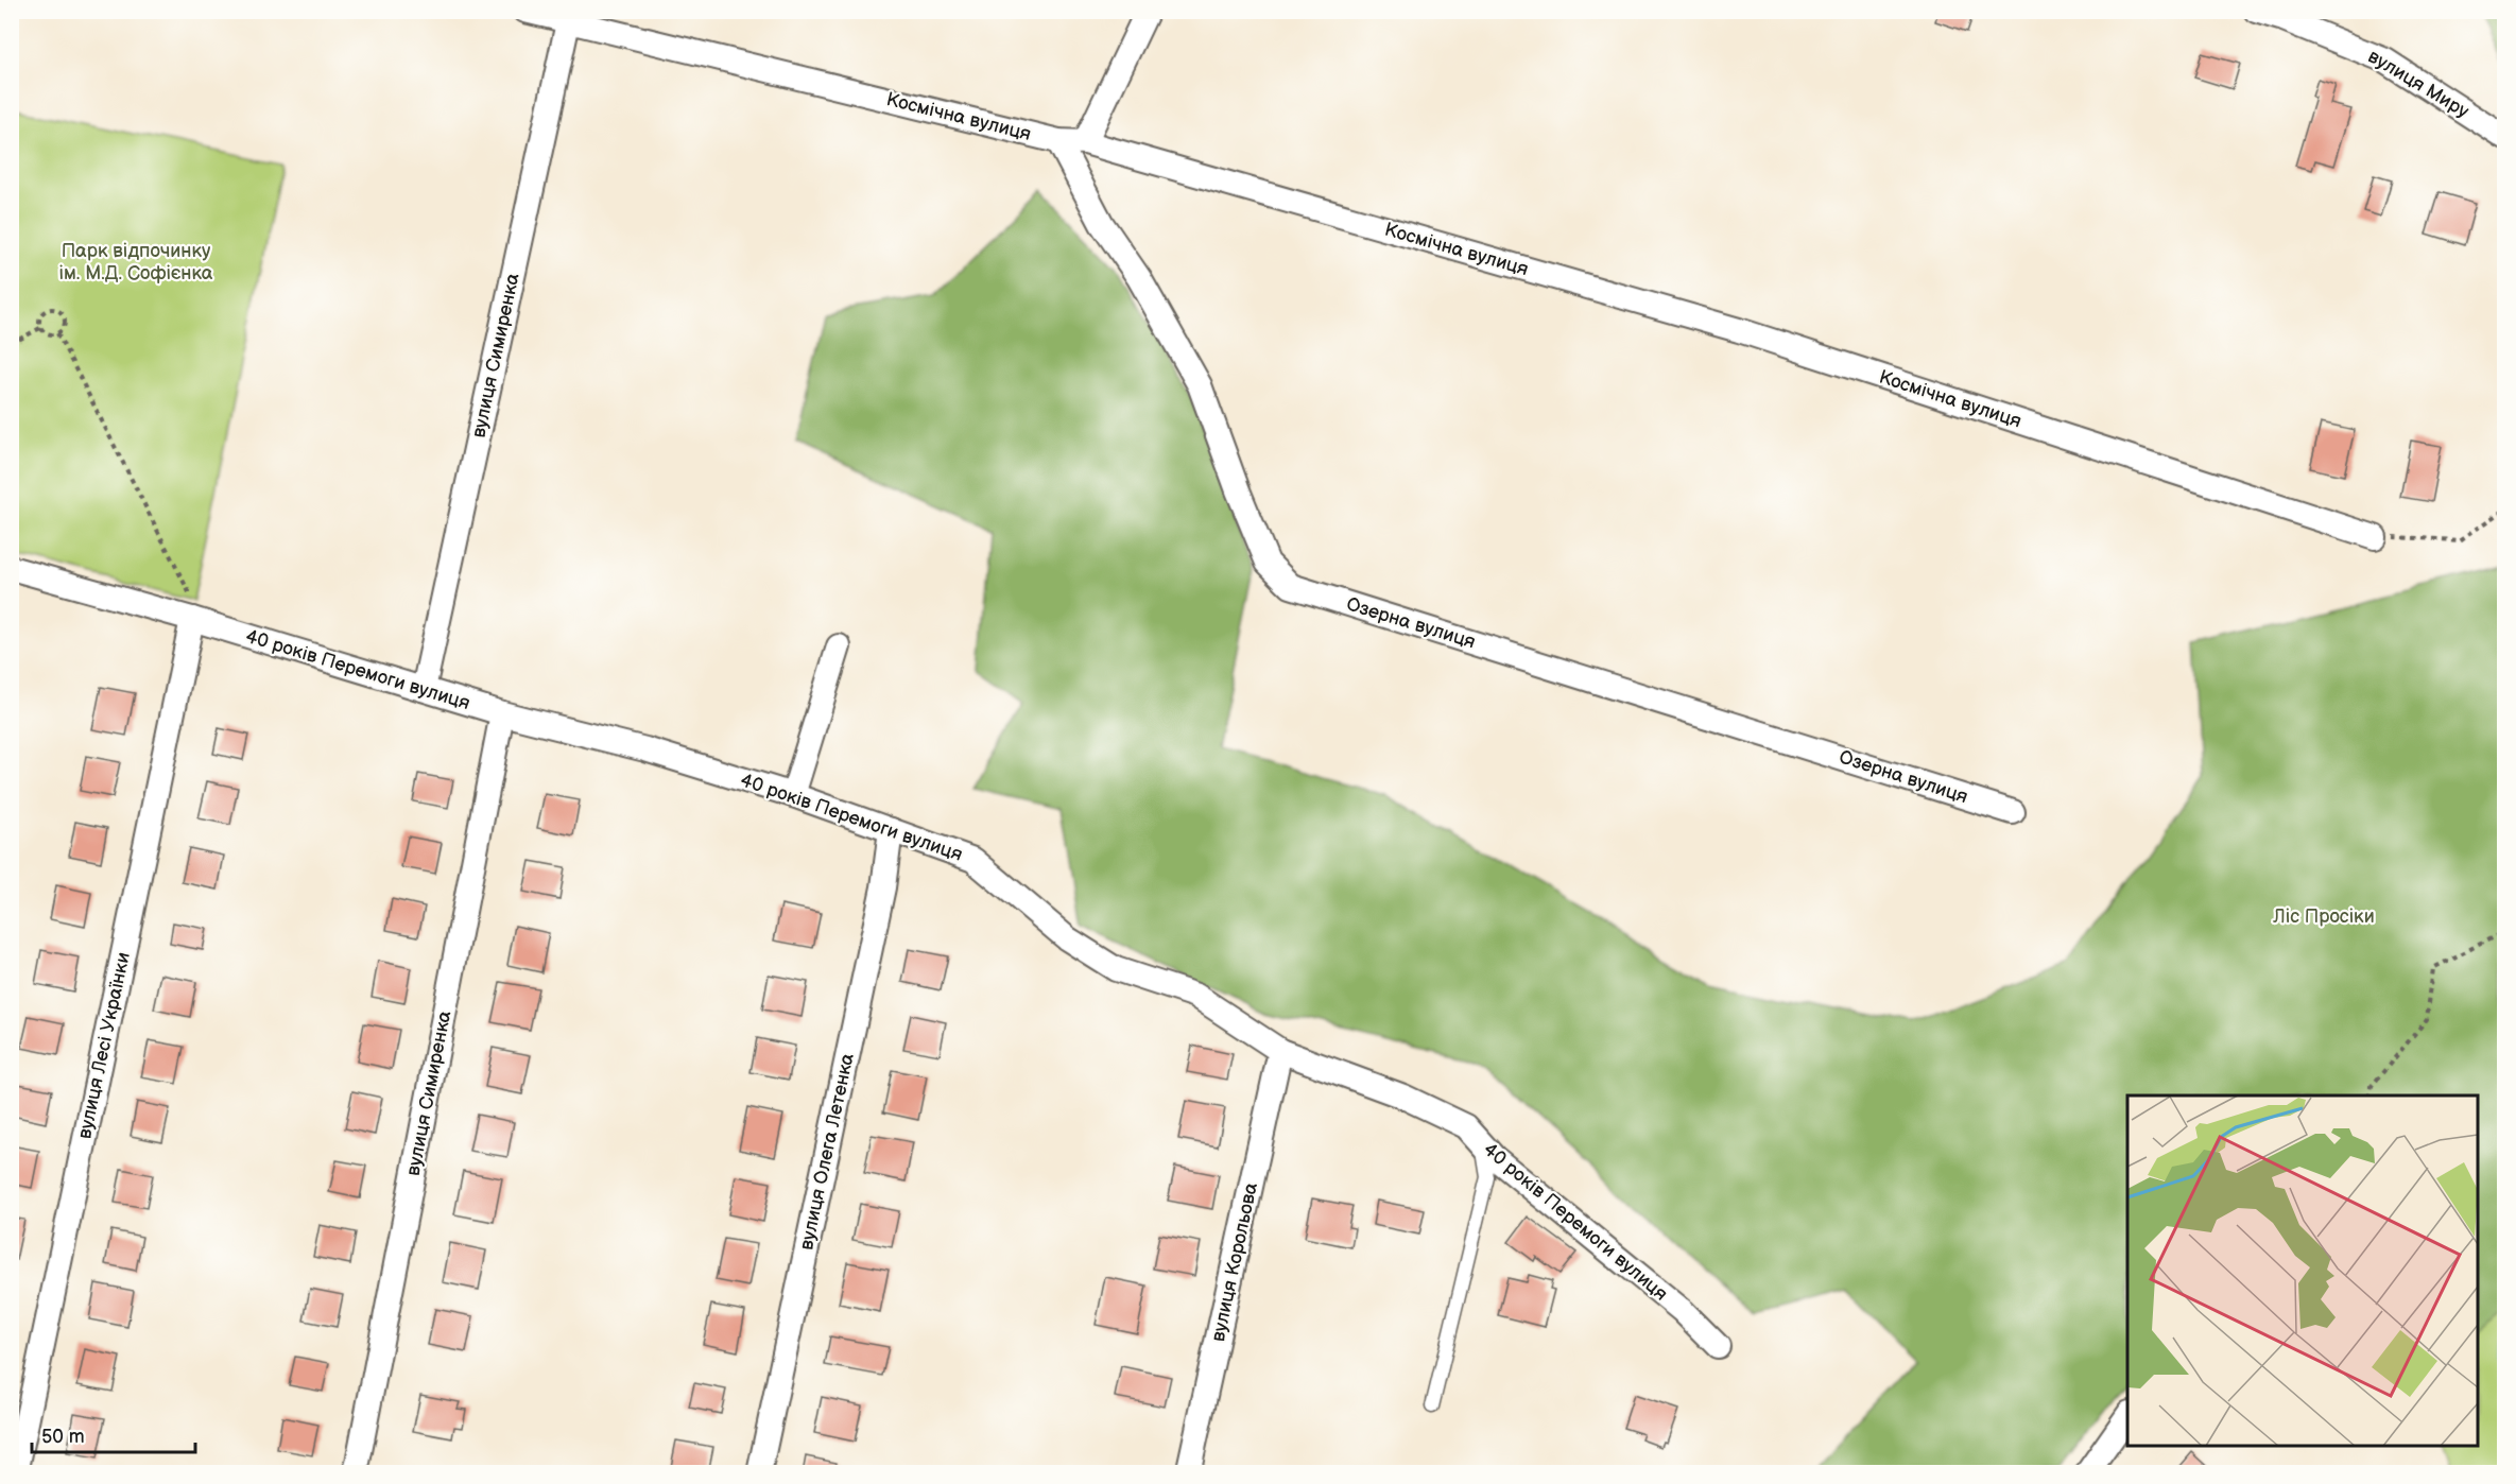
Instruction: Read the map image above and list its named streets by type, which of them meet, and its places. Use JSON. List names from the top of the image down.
{
  "streets": {
    "street": [
      "вулиця Миру",
      "Космічна вулиця",
      "вулиця Симиренка",
      "Озерна вулиця",
      "40 років Перемоги вулиця",
      "вулиця Лесі Українки",
      "вулиця Олега Летенка",
      "вулиця Корольова"
    ]
  },
  "crossings": [
    ["Космічна вулиця", "вулиця Симиренка"],
    ["Космічна вулиця", "Озерна вулиця"],
    ["вулиця Симиренка", "40 років Перемоги вулиця"],
    ["40 років Перемоги вулиця", "вулиця Лесі Українки"],
    ["40 років Перемоги вулиця", "вулиця Олега Летенка"],
    ["40 років Перемоги вулиця", "вулиця Корольова"]
  ],
  "parks": ["Парк відпочинку ім. М.Д. Софієнка", "Ліс Просіки"],
  "scale_bar": "50 m"
}
